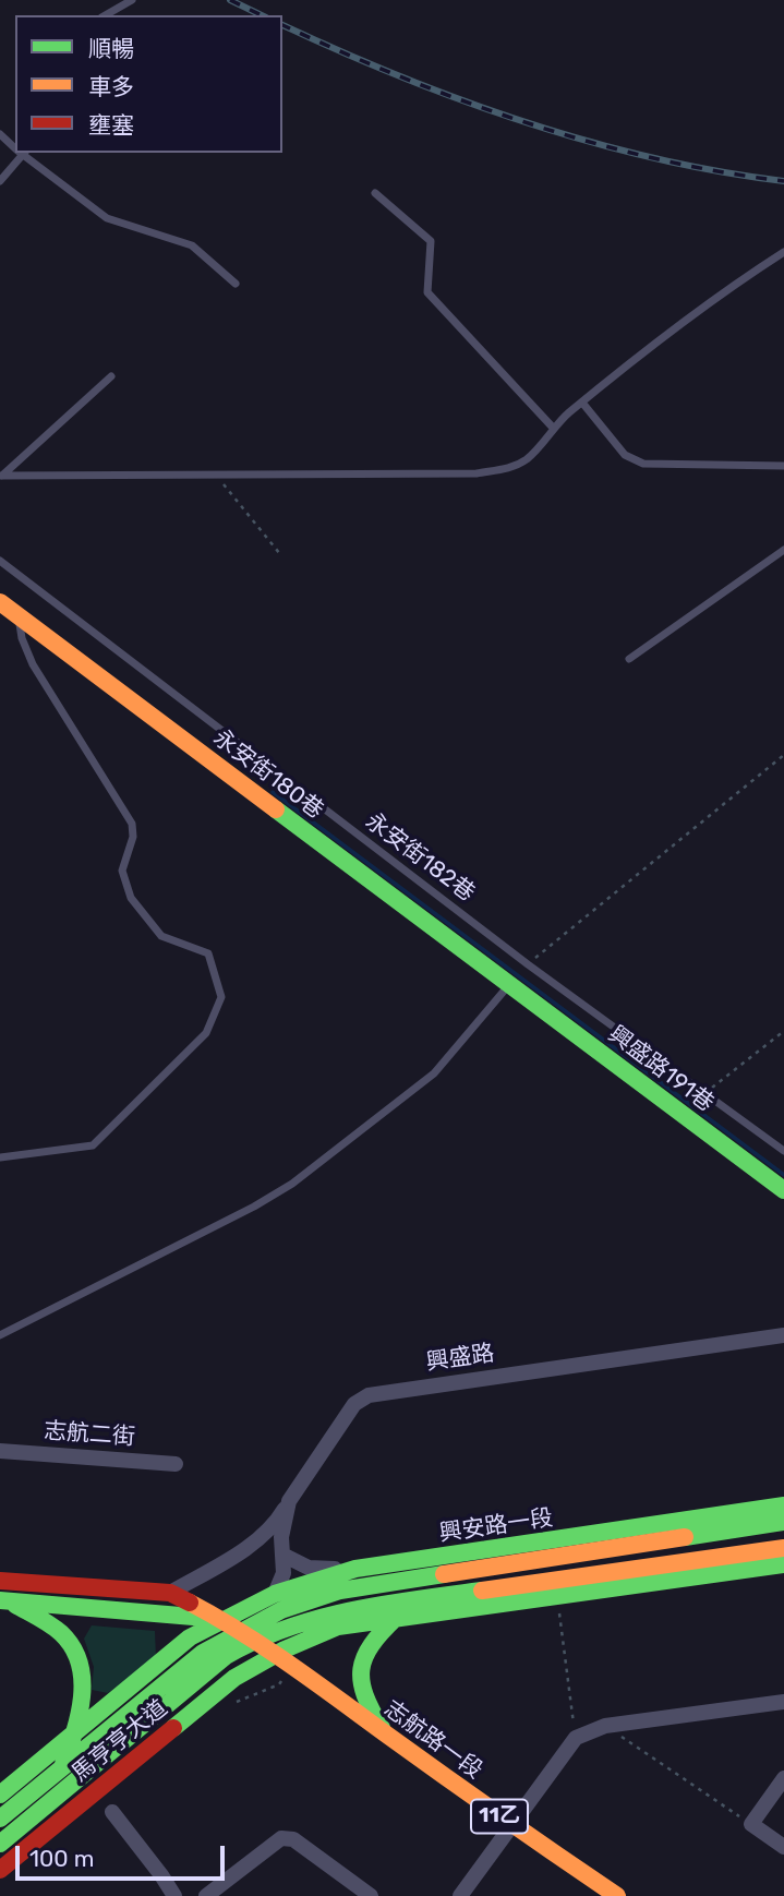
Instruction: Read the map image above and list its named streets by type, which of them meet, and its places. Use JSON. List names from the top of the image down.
{
  "streets": {
    "street": [
      "永安街180巷",
      "興盛路191巷",
      "興盛路",
      "志航二街",
      "興安路一段",
      "志航路一段",
      "馬亨亨大道",
      "11乙"
    ],
    "lane": ["永安街182巷"]
  },
  "crossings": [
    ["永安街180巷", "興盛路191巷"],
    ["興盛路", "興安路一段"],
    ["興安路一段", "志航路一段"],
    ["興安路一段", "馬亨亨大道"],
    ["志航路一段", "馬亨亨大道"]
  ],
  "legend": ["順暢", "車多", "壅塞"],
  "scale_bar": "100 m"
}
